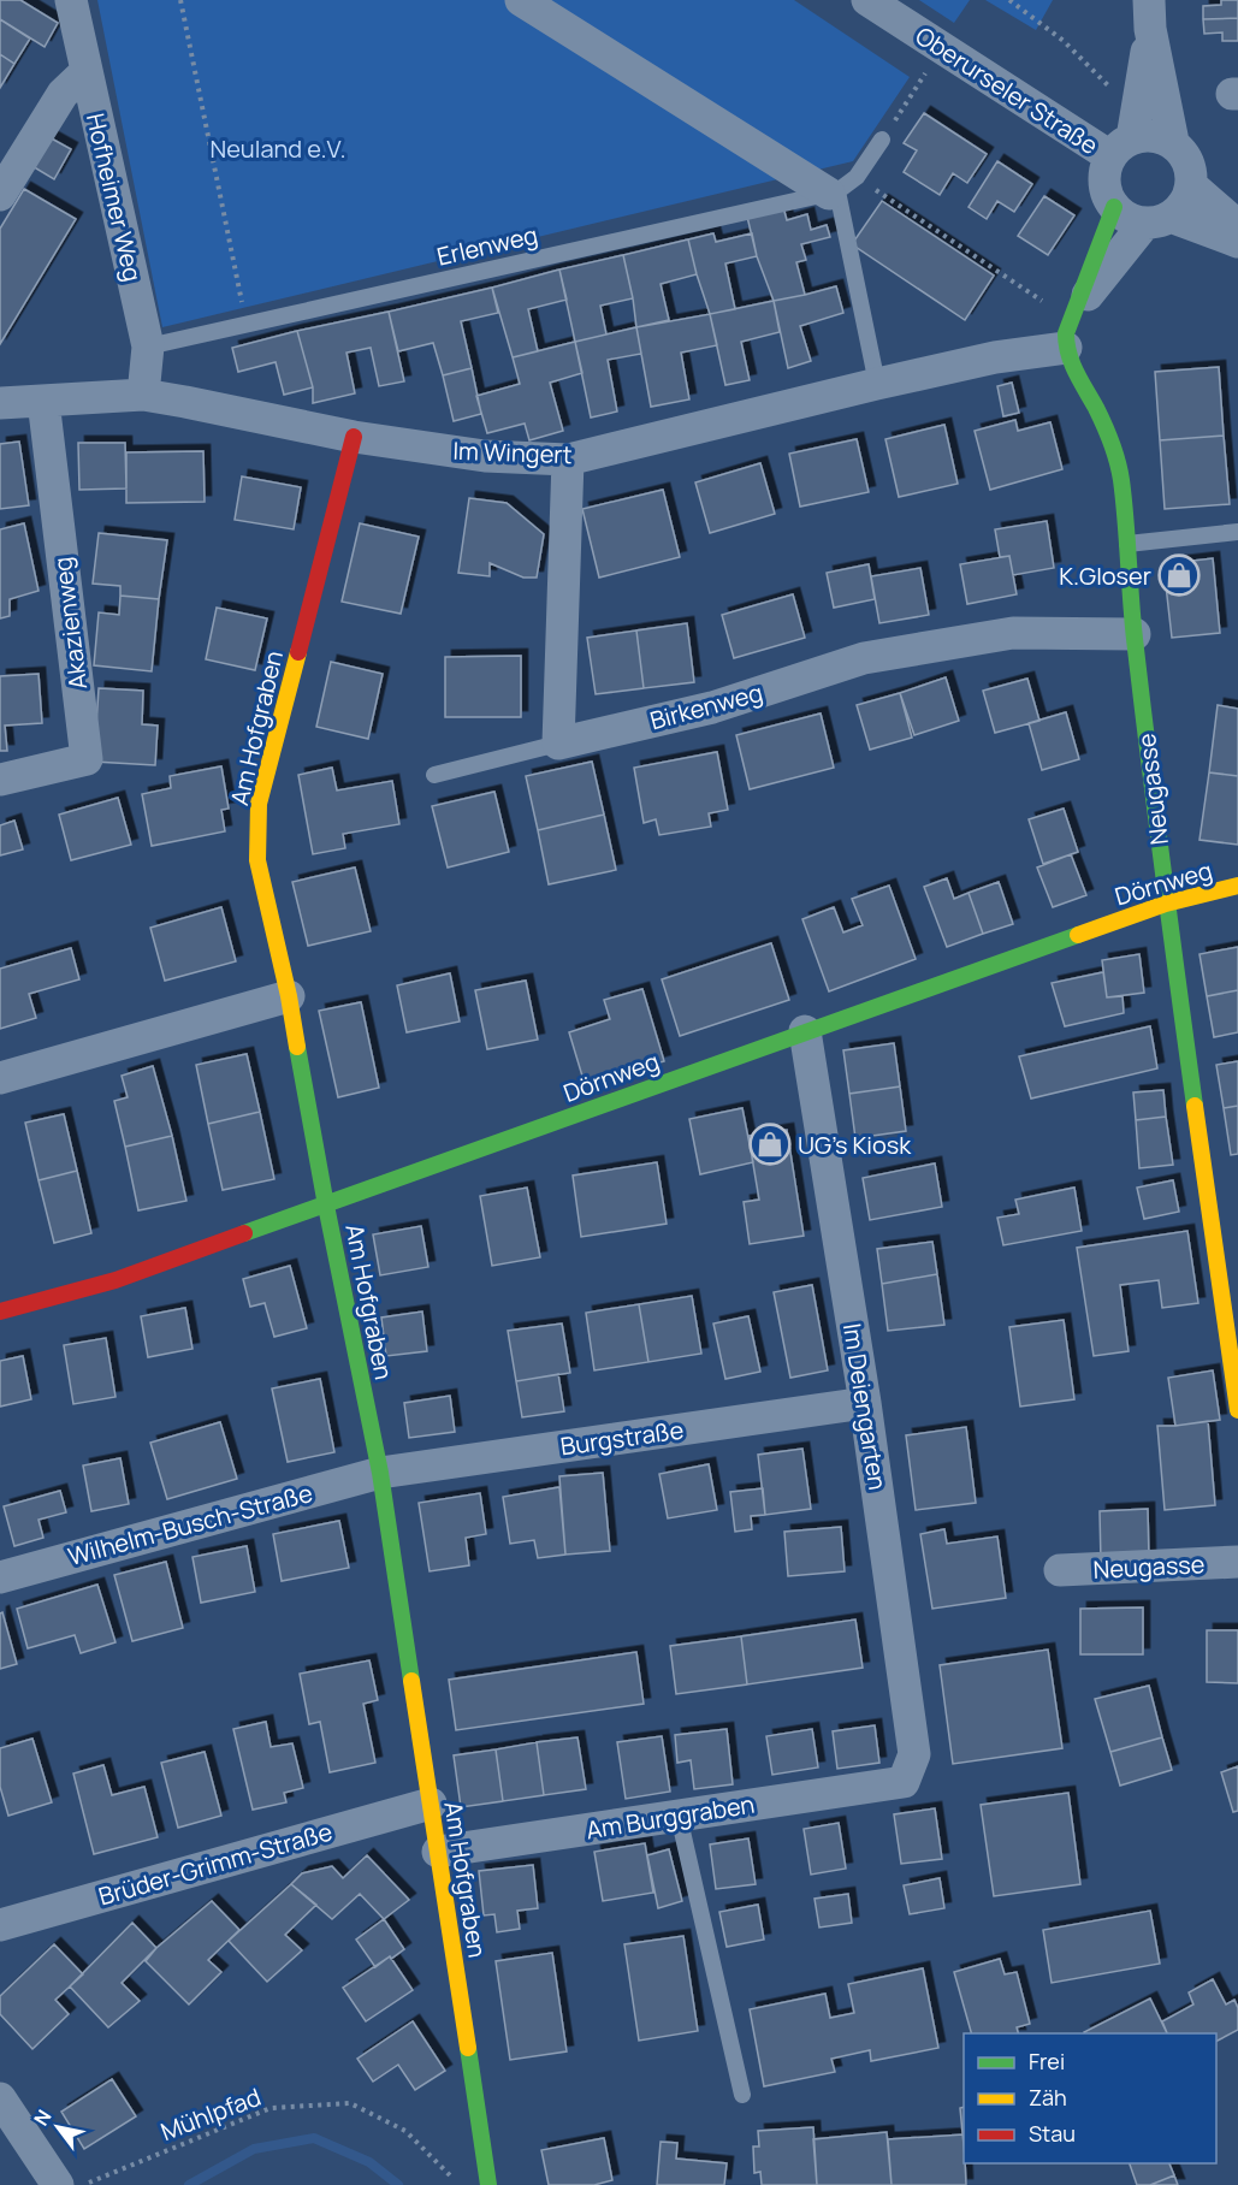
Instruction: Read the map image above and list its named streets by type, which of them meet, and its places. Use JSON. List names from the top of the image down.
{
  "streets": {
    "street": [
      "Oberurseler Straße",
      "Hofheimer Weg",
      "Im Wingert",
      "Akazienweg",
      "Birkenweg",
      "Am Hofgraben",
      "Neugasse",
      "Dörnweg",
      "Im Deiengarten",
      "Burgstraße",
      "Wilhelm-Busch-Straße",
      "Am Burggraben",
      "Brüder-Grimm-Straße"
    ],
    "lane": ["Erlenweg"],
    "path": ["Mühlpfad"]
  },
  "crossings": [
    ["Hofheimer Weg", "Erlenweg"],
    ["Hofheimer Weg", "Im Wingert"],
    ["Im Wingert", "Akazienweg"],
    ["Im Wingert", "Am Hofgraben"],
    ["Im Wingert", "Neugasse"],
    ["Birkenweg", "Neugasse"],
    ["Am Hofgraben", "Dörnweg"],
    ["Am Hofgraben", "Burgstraße"],
    ["Am Hofgraben", "Wilhelm-Busch-Straße"],
    ["Am Hofgraben", "Am Burggraben"],
    ["Am Hofgraben", "Brüder-Grimm-Straße"],
    ["Neugasse", "Dörnweg"],
    ["Dörnweg", "Im Deiengarten"],
    ["Im Deiengarten", "Burgstraße"],
    ["Im Deiengarten", "Am Burggraben"],
    ["Burgstraße", "Wilhelm-Busch-Straße"]
  ],
  "parks": ["Neuland e.V."],
  "places": {
    "shop": ["K.Gloser", "UG's Kiosk"]
  },
  "legend": ["Frei", "Zäh", "Stau"],
  "north": "top left"
}
